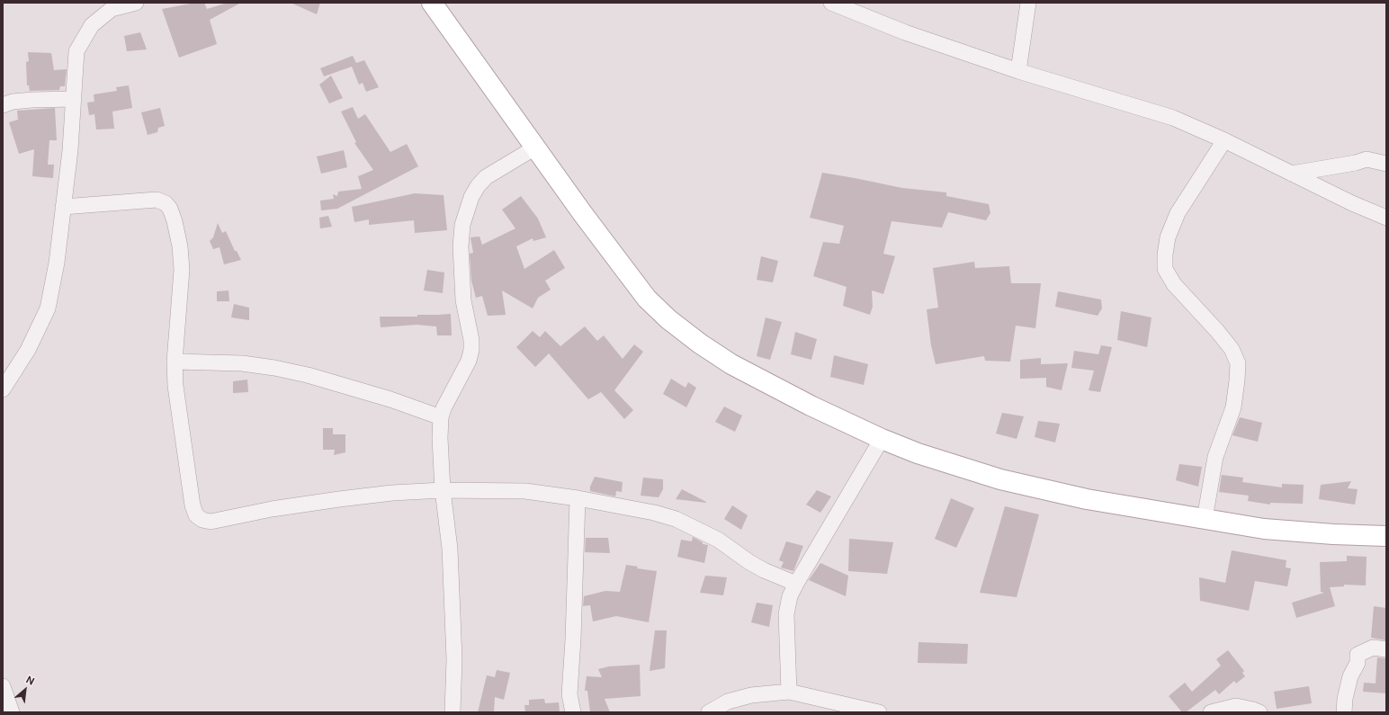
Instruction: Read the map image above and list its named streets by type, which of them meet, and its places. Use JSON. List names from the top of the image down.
{
  "north": "top right"
}
